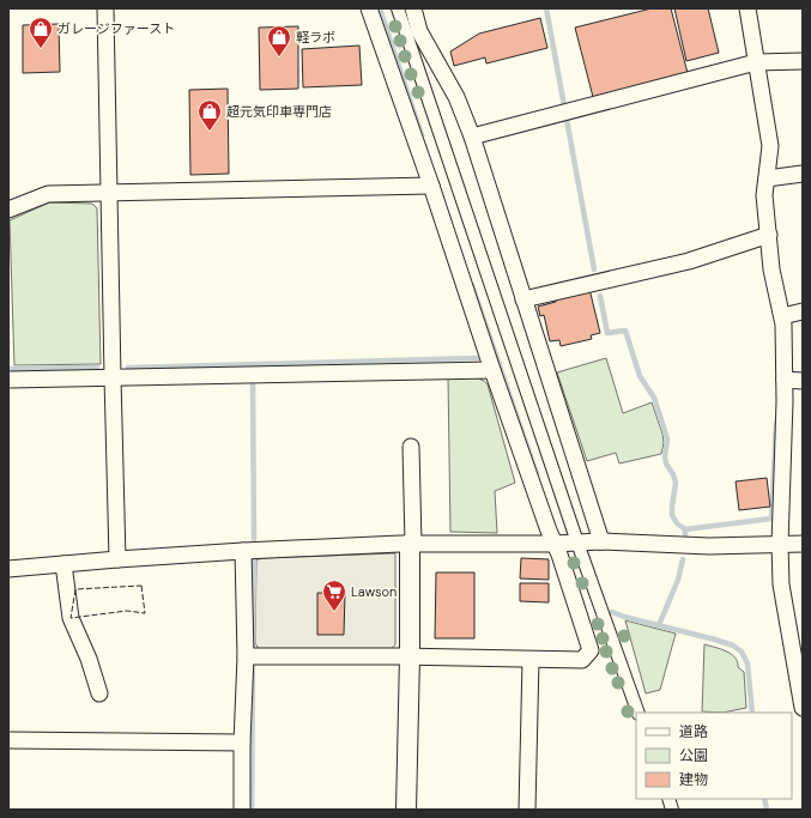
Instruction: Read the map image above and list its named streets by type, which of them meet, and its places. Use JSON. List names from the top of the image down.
{
  "places": {
    "shop": ["ガレージファースト", "軽ラボ", "超元気印車専門店"],
    "supermarket": ["Lawson"]
  },
  "legend": ["道路", "公園", "建物"]
}
